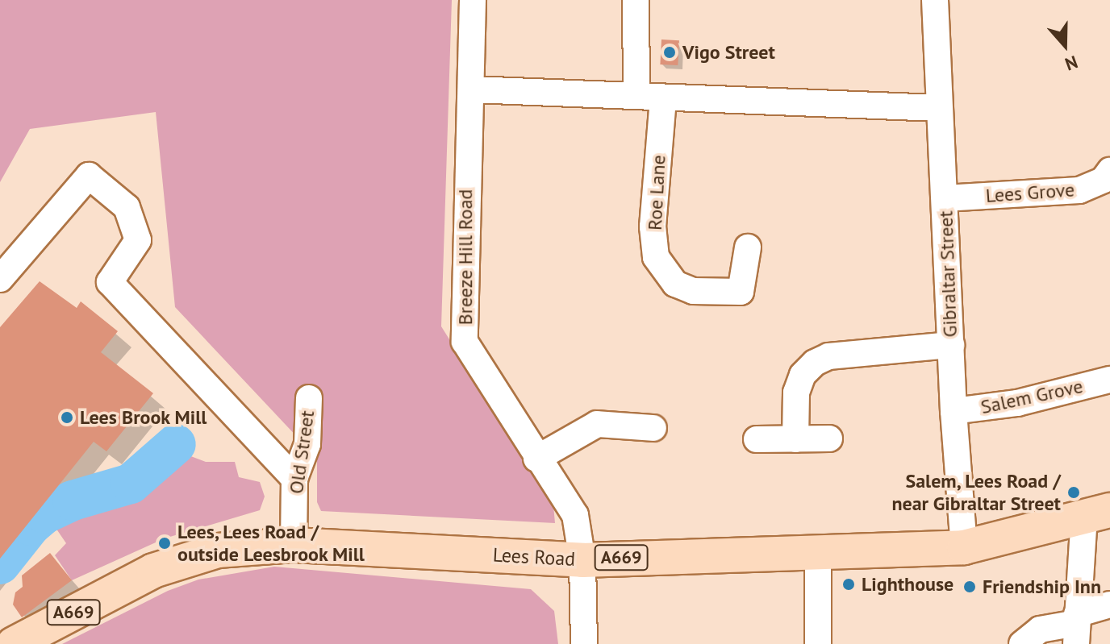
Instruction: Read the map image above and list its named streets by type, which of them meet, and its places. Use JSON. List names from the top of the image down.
{
  "streets": {
    "main road": ["Lees Road", "A669"],
    "street": [
      "Roe Lane",
      "Lees Grove",
      "Breeze Hill Road",
      "Gibraltar Street",
      "Salem Grove",
      "Old Street"
    ]
  },
  "crossings": [
    ["Lees Grove", "Gibraltar Street"],
    ["Breeze Hill Road", "Lees Road"],
    ["Gibraltar Street", "Salem Grove"],
    ["Gibraltar Street", "Lees Road"],
    ["Old Street", "Lees Road"]
  ],
  "places": [
    "Vigo Street",
    "Lees Brook Mill",
    "Salem, Lees Road / near Gibraltar Street",
    "Lees, Lees Road / outside Leesbrook Mill",
    "Lighthouse",
    "Friendship Inn"
  ],
  "north": "bottom"
}
